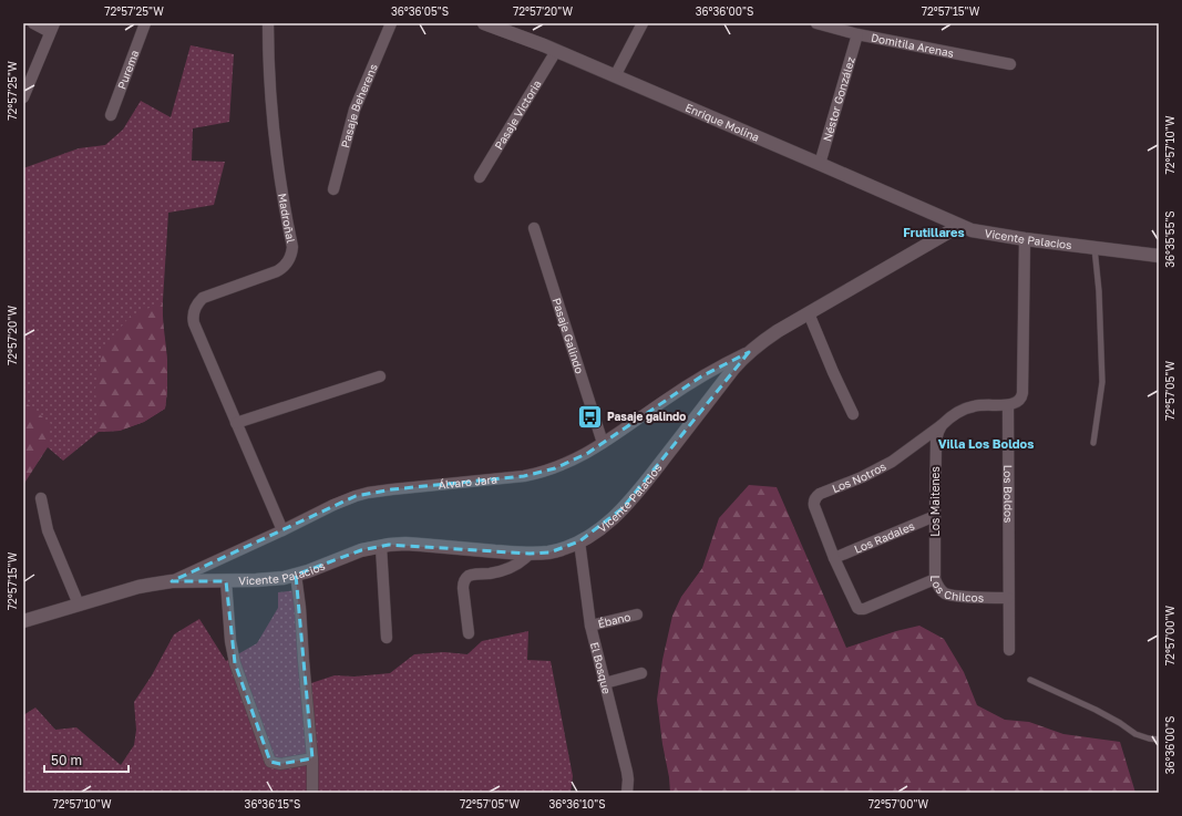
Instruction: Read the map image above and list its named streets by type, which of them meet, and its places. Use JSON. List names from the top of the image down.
{
  "streets": {
    "main road": ["Enrique Molina", "Vicente Palacios"],
    "street": [
      "Domitila Arenas",
      "Purema",
      "Néstor González",
      "Pasaje Beherens",
      "Pasaje Victoria",
      "Madroñal",
      "Pasaje Galindo",
      "Los Notros",
      "Álvaro Jara",
      "Los Boldos",
      "Los Maitenes",
      "Los Radales",
      "Los Chilcos",
      "Ébano",
      "El Bosque"
    ]
  },
  "crossings": [
    ["Domitila Arenas", "Néstor González"],
    ["Néstor González", "Enrique Molina"],
    ["Pasaje Victoria", "Enrique Molina"],
    ["Enrique Molina", "Vicente Palacios"],
    ["Madroñal", "Álvaro Jara"],
    ["Vicente Palacios", "Álvaro Jara"],
    ["Vicente Palacios", "El Bosque"],
    ["Pasaje Galindo", "Álvaro Jara"],
    ["Los Notros", "Los Boldos"],
    ["Los Notros", "Los Maitenes"],
    ["Los Notros", "Los Radales"],
    ["Los Notros", "Los Chilcos"],
    ["Los Boldos", "Los Chilcos"],
    ["Los Maitenes", "Los Radales"],
    ["Los Maitenes", "Los Chilcos"],
    ["Ébano", "El Bosque"]
  ],
  "districts": ["Frutillares", "Villa Los Boldos"],
  "places": {
    "bus stop": ["Pasaje galindo"]
  },
  "scale_bar": "50 m",
  "coordinates": [
    "72°57'25\"W",
    "36°36'05\"S",
    "72°57'20\"W",
    "36°36'00\"S",
    "72°57'15\"W",
    "72°57'10\"W",
    "36°35'55\"S",
    "72°57'05\"W",
    "72°57'00\"W",
    "36°36'15\"S",
    "36°36'10\"S"
  ]
}
